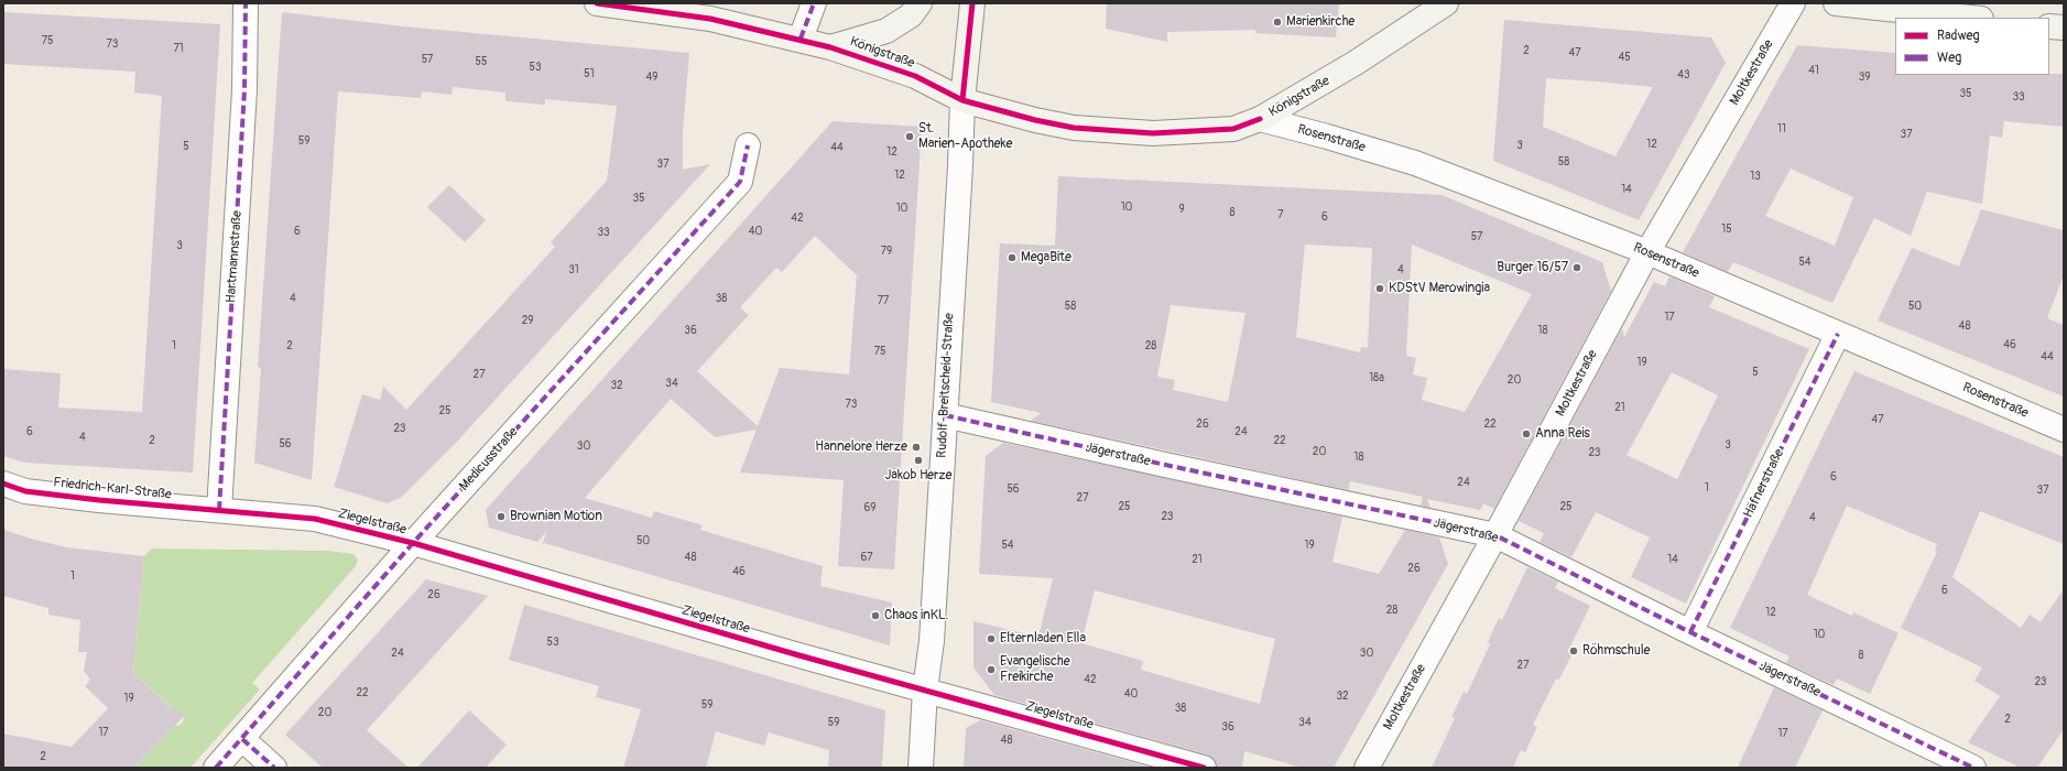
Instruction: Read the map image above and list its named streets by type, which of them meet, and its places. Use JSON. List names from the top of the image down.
{
  "streets": {
    "main road": ["Königstraße", "Rudolf-Breitscheid-Straße"],
    "street": [
      "Moltkestraße",
      "Rosenstraße",
      "Hartmannstraße",
      "Jägerstraße",
      "Medicusstraße",
      "Häfnerstraße",
      "Friedrich-Karl-Straße",
      "Ziegelstraße"
    ]
  },
  "crossings": [
    ["Königstraße", "Rosenstraße"],
    ["Königstraße", "Rudolf-Breitscheid-Straße"],
    ["Moltkestraße", "Rosenstraße"],
    ["Moltkestraße", "Jägerstraße"],
    ["Rosenstraße", "Häfnerstraße"],
    ["Hartmannstraße", "Friedrich-Karl-Straße"],
    ["Hartmannstraße", "Ziegelstraße"],
    ["Rudolf-Breitscheid-Straße", "Jägerstraße"],
    ["Rudolf-Breitscheid-Straße", "Ziegelstraße"],
    ["Jägerstraße", "Häfnerstraße"],
    ["Medicusstraße", "Ziegelstraße"],
    ["Friedrich-Karl-Straße", "Ziegelstraße"]
  ],
  "places": [
    "Marienkirche",
    "St. Marien-Apotheke",
    "MegaBite",
    "Burger 16/57",
    "KDStV Merowingia",
    "Anna Reis",
    "Hannelore Herze",
    "Jakob Herze",
    "Brownian Motion",
    "Chaos inKL.",
    "Elternladen Ella",
    "Röhmschule",
    "Evangelische Freikirche"
  ],
  "house_numbers": [
    "75",
    "73",
    "71",
    "2",
    "47",
    "45",
    "57",
    "55",
    "53",
    "41",
    "51",
    "43",
    "49",
    "39",
    "35",
    "33",
    "11",
    "37",
    "59",
    "12",
    "3",
    "5",
    "44",
    "12",
    "58",
    "37",
    "12",
    "13",
    "14",
    "35",
    "10",
    "10",
    "9",
    "8",
    "7",
    "6",
    "42",
    "15",
    "6",
    "40",
    "33",
    "57",
    "3",
    "79",
    "54",
    "31",
    "4",
    "4",
    "38",
    "77",
    "58",
    "50",
    "17",
    "29",
    "48",
    "36",
    "18",
    "46",
    "1",
    "2",
    "28",
    "75",
    "44",
    "19",
    "5",
    "27",
    "18a",
    "20",
    "34",
    "32",
    "73",
    "21",
    "25",
    "47",
    "26",
    "22",
    "23",
    "6",
    "24",
    "4",
    "2",
    "22",
    "56",
    "3",
    "30",
    "20",
    "23",
    "18",
    "6",
    "24",
    "1",
    "56",
    "37",
    "27",
    "25",
    "25",
    "69",
    "23",
    "4",
    "50",
    "54",
    "19",
    "48",
    "67",
    "21",
    "14",
    "26",
    "46",
    "1",
    "6",
    "26",
    "28",
    "12",
    "10",
    "53",
    "24",
    "30",
    "8",
    "27",
    "42",
    "23",
    "22",
    "40",
    "32",
    "19",
    "59",
    "38",
    "20",
    "2",
    "59",
    "34",
    "36",
    "17",
    "17",
    "48",
    "2"
  ],
  "legend": ["Radweg", "Weg"]
}
